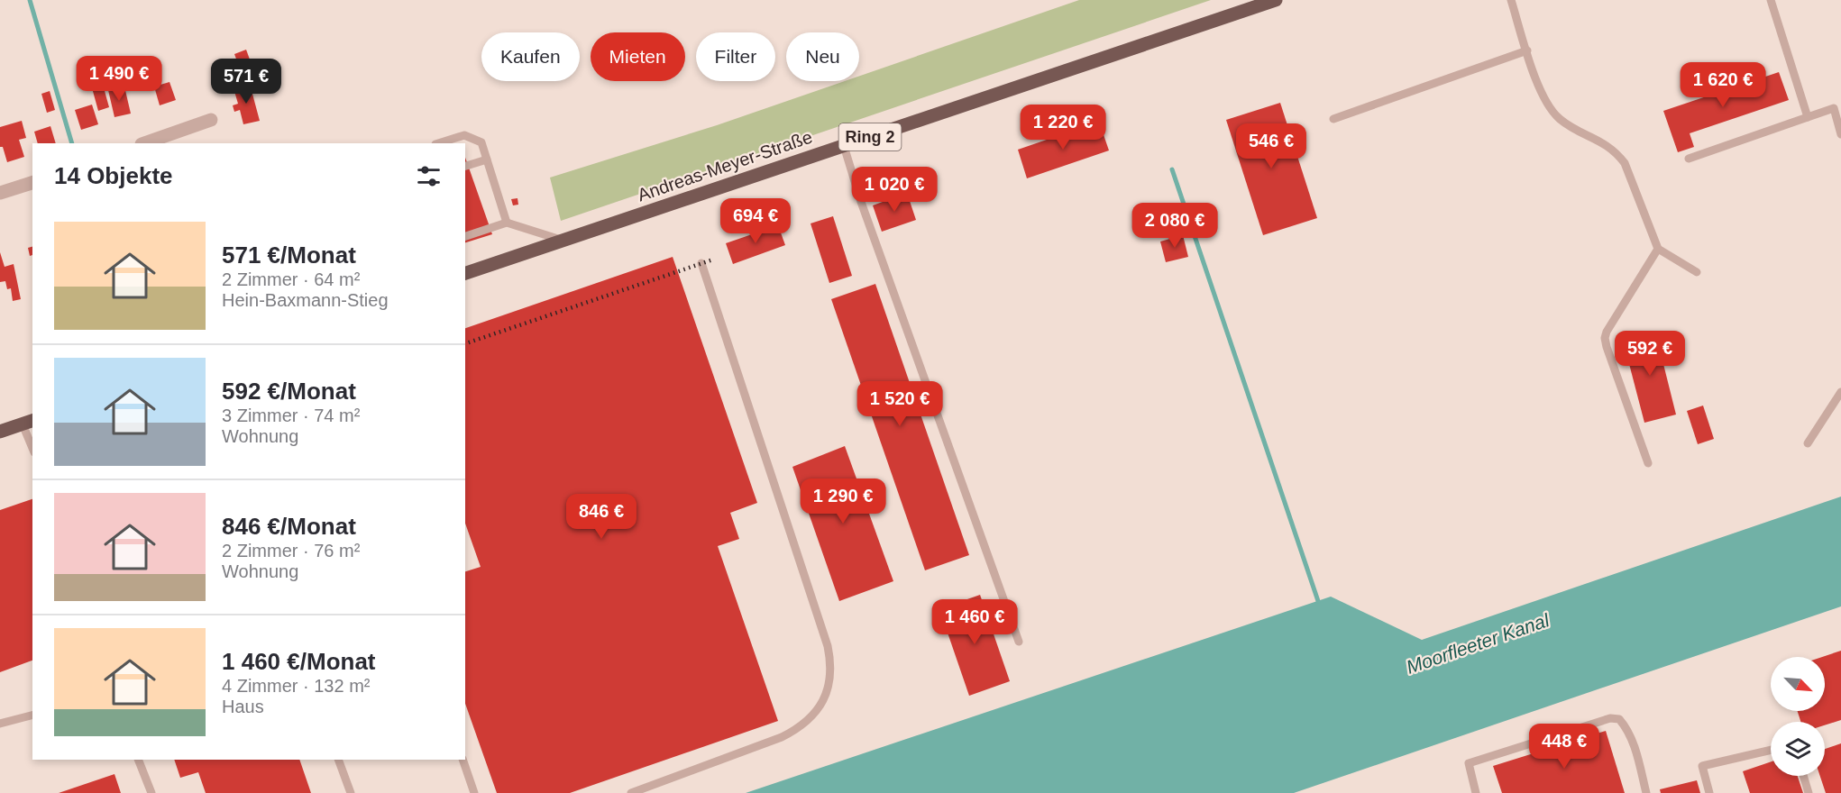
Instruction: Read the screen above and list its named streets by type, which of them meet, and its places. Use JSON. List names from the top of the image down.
{
  "streets": {
    "main road": ["Ring 2", "Andreas-Meyer-Straße"]
  },
  "water": ["Moorfleeter Kanal"],
  "north": "bottom right",
  "page": {
    "chip": [
      "Kaufen",
      "Mieten",
      "Filter",
      "Neu"
    ],
    "price": [
      "1 490 €",
      "571 €",
      "1 620 €",
      "1 220 €",
      "546 €",
      "1 020 €",
      "694 €",
      "2 080 €",
      "592 €",
      "1 520 €",
      "1 290 €",
      "846 €",
      "1 460 €",
      "448 €"
    ],
    "heading": "14 Objekte",
    "list": [
      {
        "name": "571 €/Monat",
        "note": "2 Zimmer · 64 m² · Hein-Baxmann-Stieg"
      },
      {
        "name": "592 €/Monat",
        "note": "3 Zimmer · 74 m² · Wohnung"
      },
      {
        "name": "846 €/Monat",
        "note": "2 Zimmer · 76 m² · Wohnung"
      },
      {
        "name": "1 460 €/Monat",
        "note": "4 Zimmer · 132 m² · Haus"
      }
    ]
  }
}
